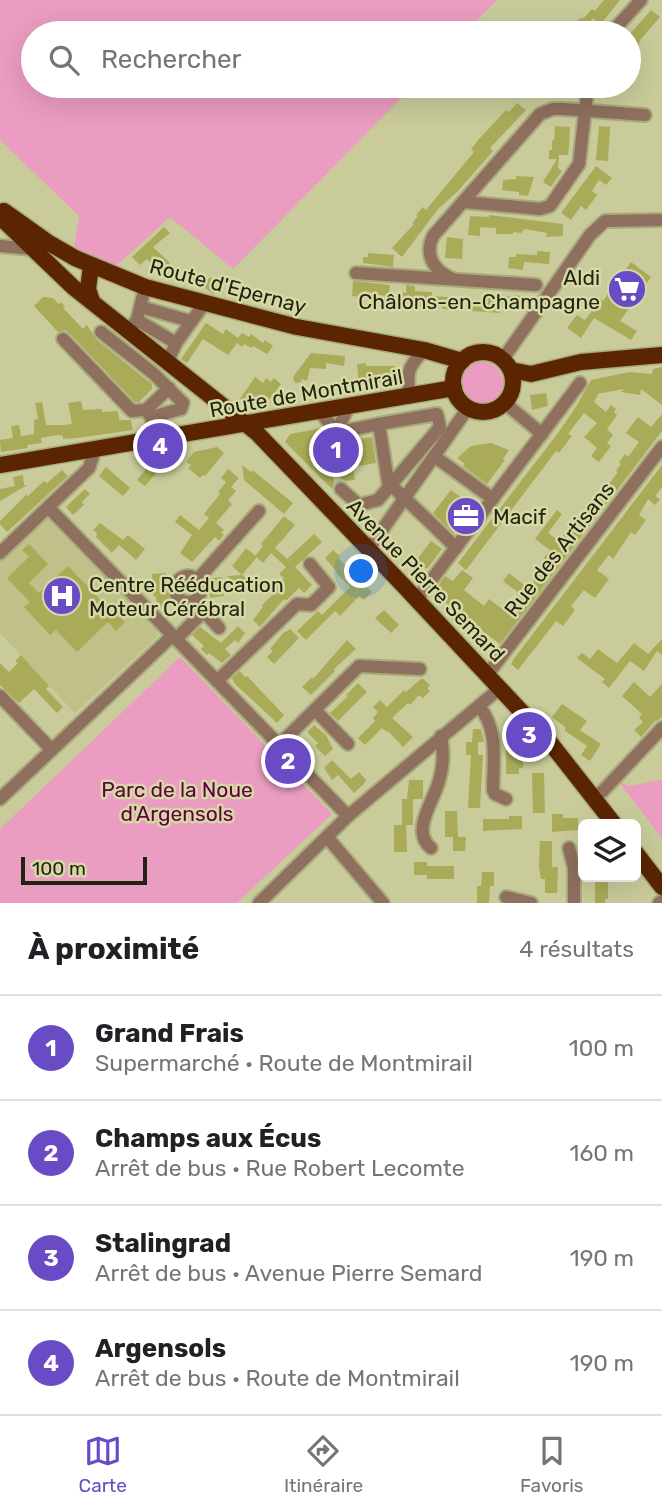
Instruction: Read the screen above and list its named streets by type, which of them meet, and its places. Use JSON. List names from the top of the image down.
{
  "streets": {
    "main road": ["Route d'Epernay", "Route de Montmirail", "Avenue Pierre Semard"],
    "street": ["Rue des Artisans"]
  },
  "crossings": [
    ["Route d'Epernay", "Route de Montmirail"],
    ["Route de Montmirail", "Avenue Pierre Semard"],
    ["Rue des Artisans", "Avenue Pierre Semard"]
  ],
  "parks": ["Parc de la Noue d'Argensols"],
  "places": {
    "supermarket": ["Aldi Châlons-en-Champagne"],
    "office": ["Macif"],
    "hospital": ["Centre Rééducation Moteur Cérébral"]
  },
  "scale_bar": "100 m",
  "page": {
    "search": "Rechercher",
    "pins": [
      "4",
      "1",
      "3",
      "2"
    ],
    "scale": "100 m",
    "heading": ["À proximité", "4 résultats"],
    "list": [
      {
        "mark": "1",
        "name": "Grand Frais",
        "note": "Supermarché · Route de Montmirail",
        "value": "100 m"
      },
      {
        "mark": "2",
        "name": "Champs aux Écus",
        "note": "Arrêt de bus · Rue Robert Lecomte",
        "value": "160 m"
      },
      {
        "mark": "3",
        "name": "Stalingrad",
        "note": "Arrêt de bus · Avenue Pierre Semard",
        "value": "190 m"
      },
      {
        "mark": "4",
        "name": "Argensols",
        "note": "Arrêt de bus · Route de Montmirail",
        "value": "190 m"
      }
    ],
    "nav": ["Carte", "Itinéraire", "Favoris"]
  }
}
